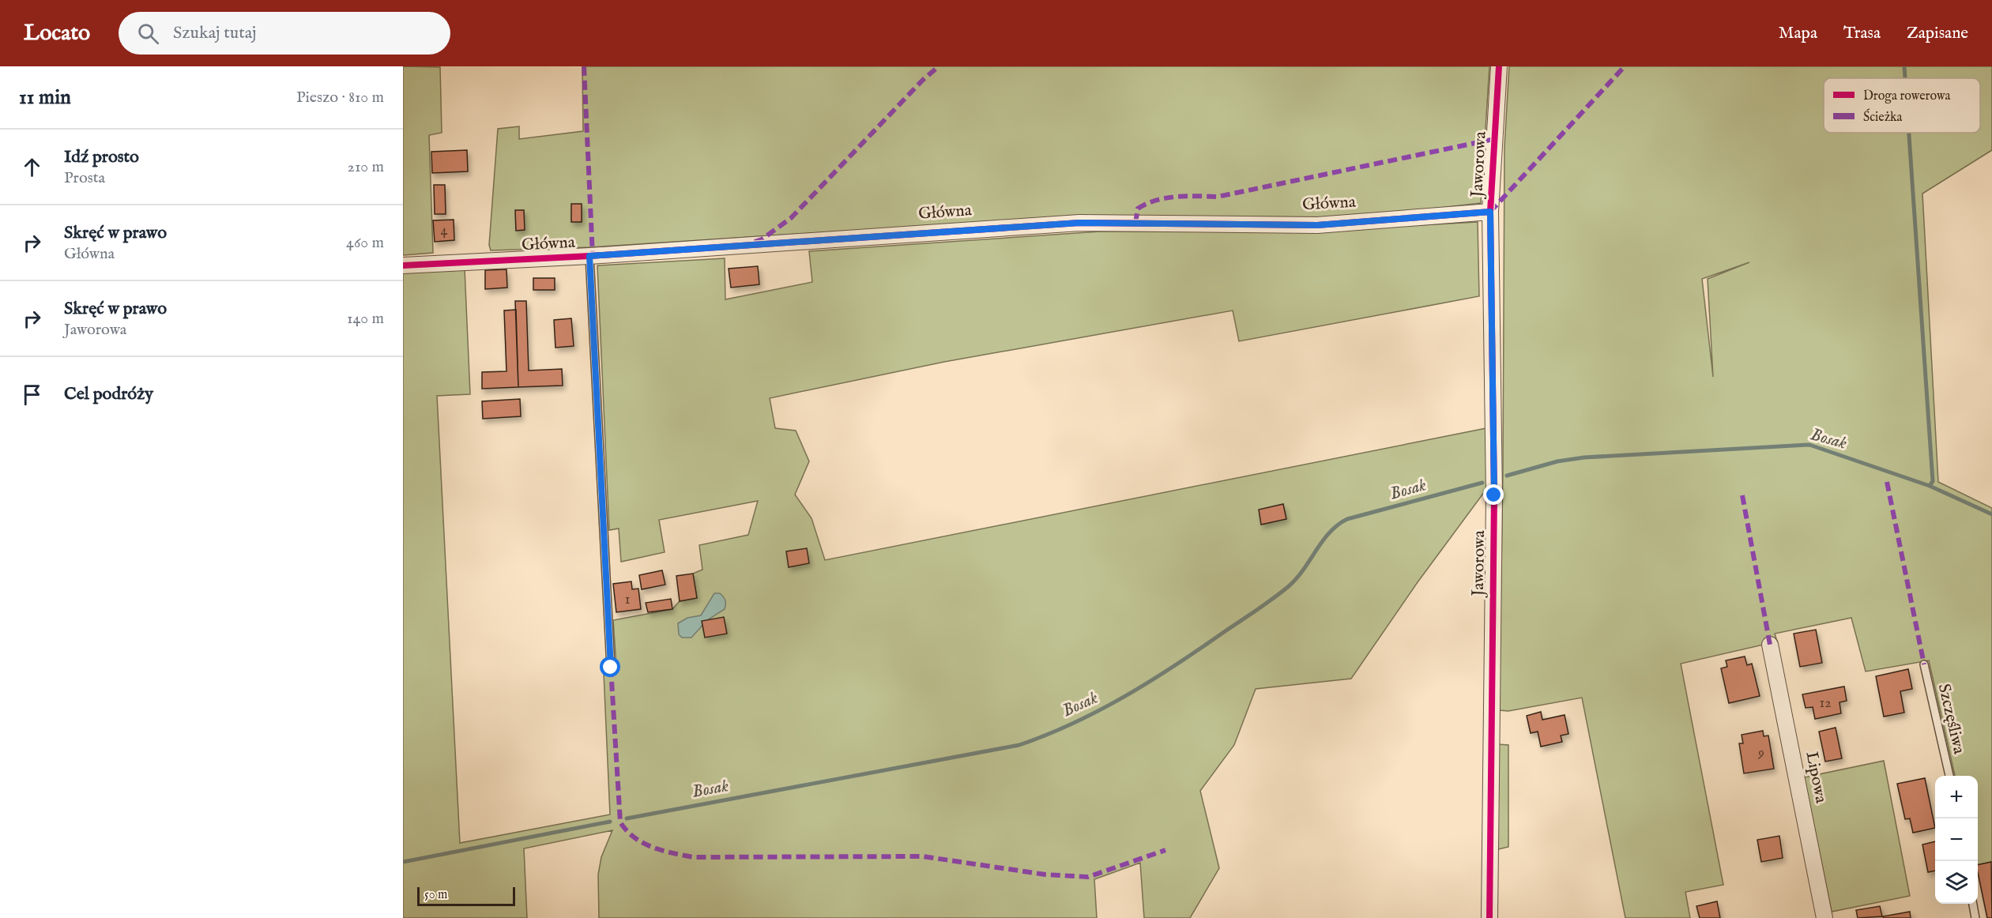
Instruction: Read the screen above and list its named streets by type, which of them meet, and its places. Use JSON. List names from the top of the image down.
{
  "streets": {
    "street": ["Jaworowa", "Główna", "Lipowa"],
    "lane": ["Szczęśliwa"]
  },
  "crossings": [
    ["Jaworowa", "Główna"]
  ],
  "water": ["Bosak"],
  "house_numbers": [
    "4",
    "1",
    "12",
    "9"
  ],
  "legend": ["Droga rowerowa", "Ścieżka"],
  "scale_bar": "50 m",
  "page": {
    "header": "Locato",
    "search": "Szukaj tutaj",
    "nav": ["Mapa", "Trasa", "Zapisane"],
    "heading": ["11 min", "Pieszo · 810 m"],
    "list": [
      ["Idź prosto", "Prosta", "210 m"],
      ["Skręć w prawo", "Główna", "460 m"],
      ["Skręć w prawo", "Jaworowa", "140 m"],
      "Cel podróży"
    ],
    "map_buttons": ["+", "−"],
    "scale": "50 m"
  }
}
